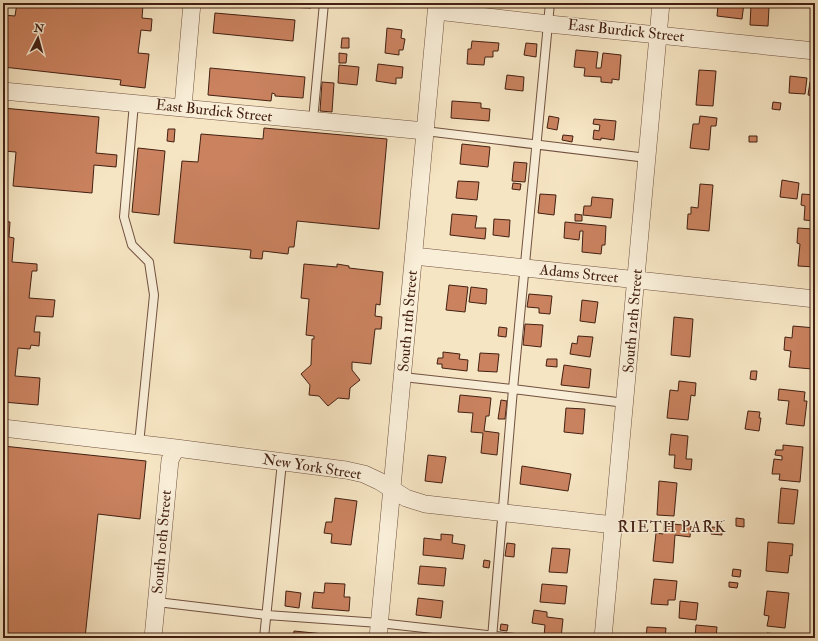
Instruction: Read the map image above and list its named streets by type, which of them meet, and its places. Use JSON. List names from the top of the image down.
{
  "streets": {
    "street": [
      "East Burdick Street",
      "Adams Street",
      "South 11th Street",
      "South 12th Street",
      "New York Street",
      "South 10th Street"
    ]
  },
  "crossings": [
    ["East Burdick Street", "South 11th Street"],
    ["East Burdick Street", "South 12th Street"],
    ["Adams Street", "South 11th Street"],
    ["Adams Street", "South 12th Street"],
    ["South 11th Street", "New York Street"],
    ["South 12th Street", "New York Street"],
    ["New York Street", "South 10th Street"]
  ],
  "districts": ["RIETH PARK"],
  "north": "top"
}
